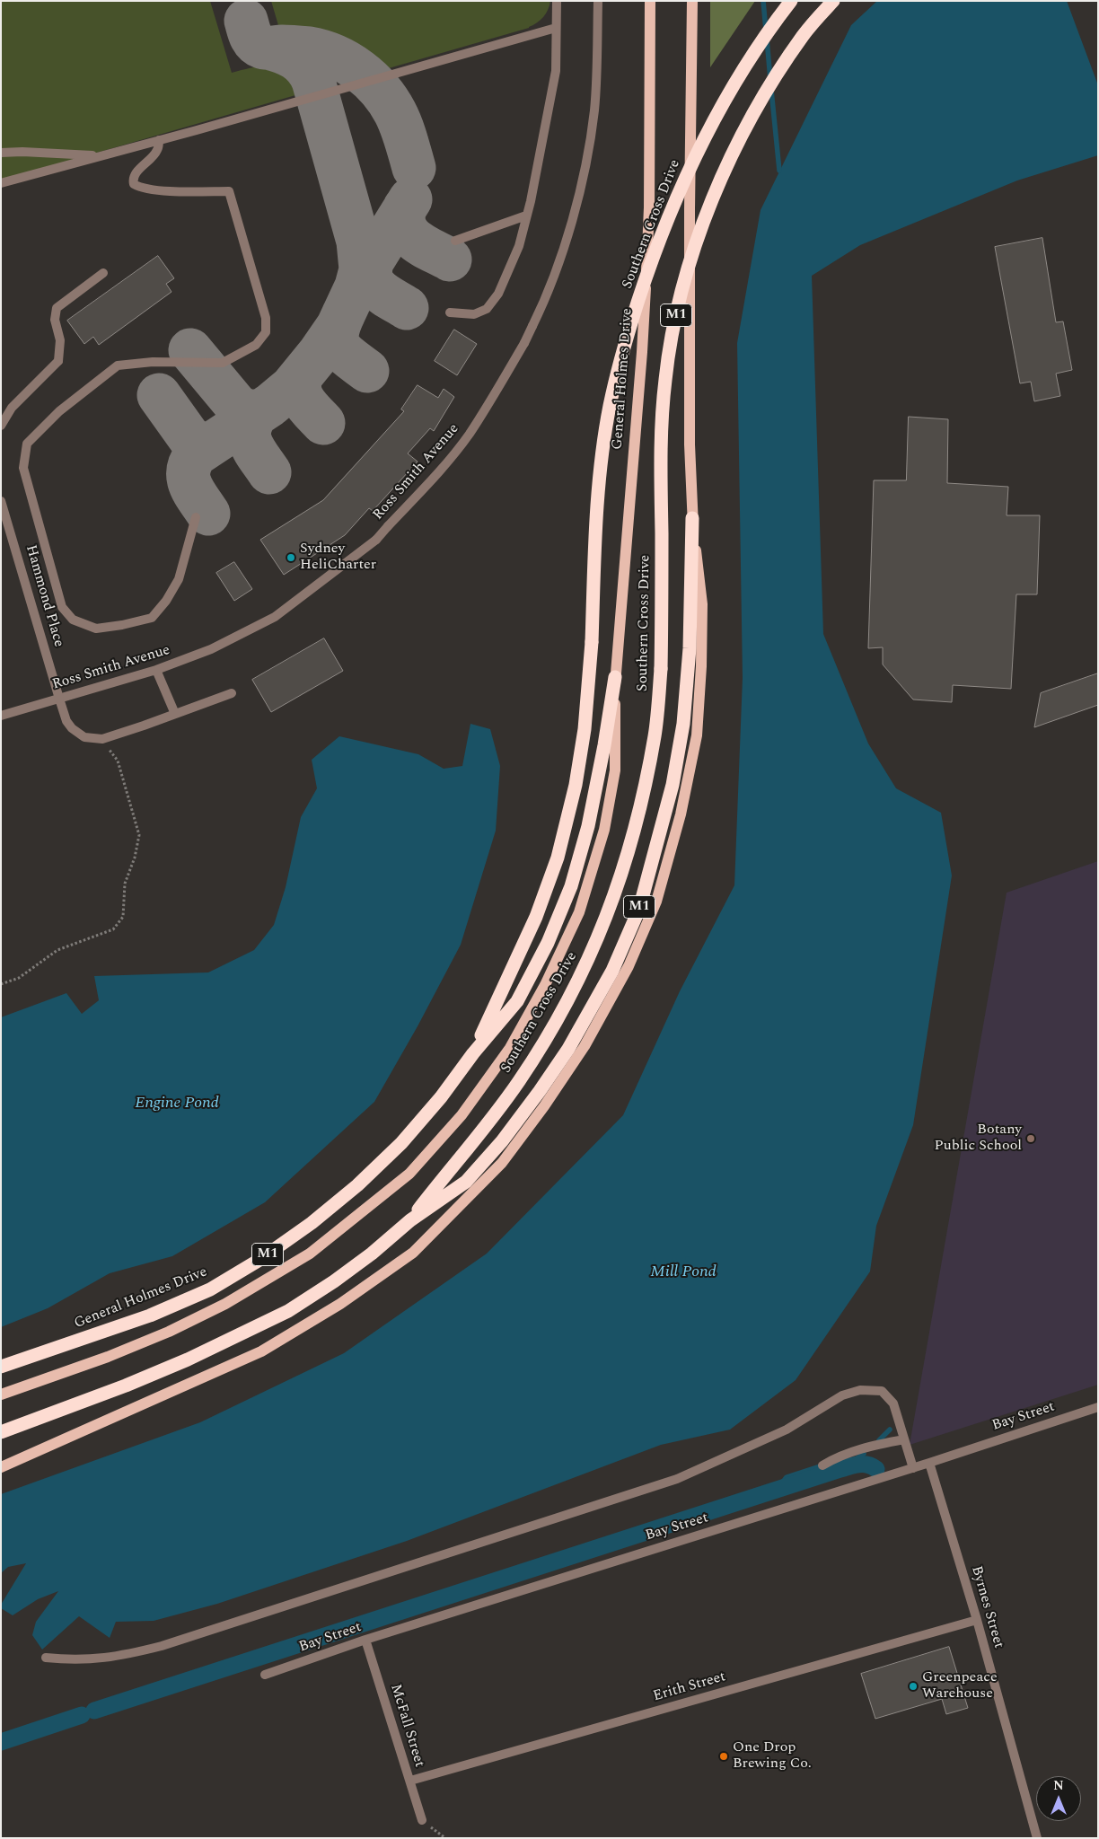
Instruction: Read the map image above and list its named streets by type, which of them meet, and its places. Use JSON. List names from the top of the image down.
{
  "streets": {
    "highway": ["Southern Cross Drive", "M1", "General Holmes Drive"],
    "street": [
      "Ross Smith Avenue",
      "Hammond Place",
      "Bay Street",
      "Byrnes Street",
      "Erith Street",
      "McFall Street"
    ]
  },
  "crossings": [
    ["Southern Cross Drive", "M1"],
    ["Southern Cross Drive", "General Holmes Drive"],
    ["Ross Smith Avenue", "Hammond Place"],
    ["Bay Street", "Byrnes Street"],
    ["Bay Street", "McFall Street"],
    ["Byrnes Street", "Erith Street"],
    ["Erith Street", "McFall Street"]
  ],
  "water": ["Engine Pond", "Mill Pond"],
  "places": [
    "Sydney HeliCharter",
    "Botany Public School",
    "Greenpeace Warehouse",
    "One Drop Brewing Co."
  ],
  "north": "top"
}
